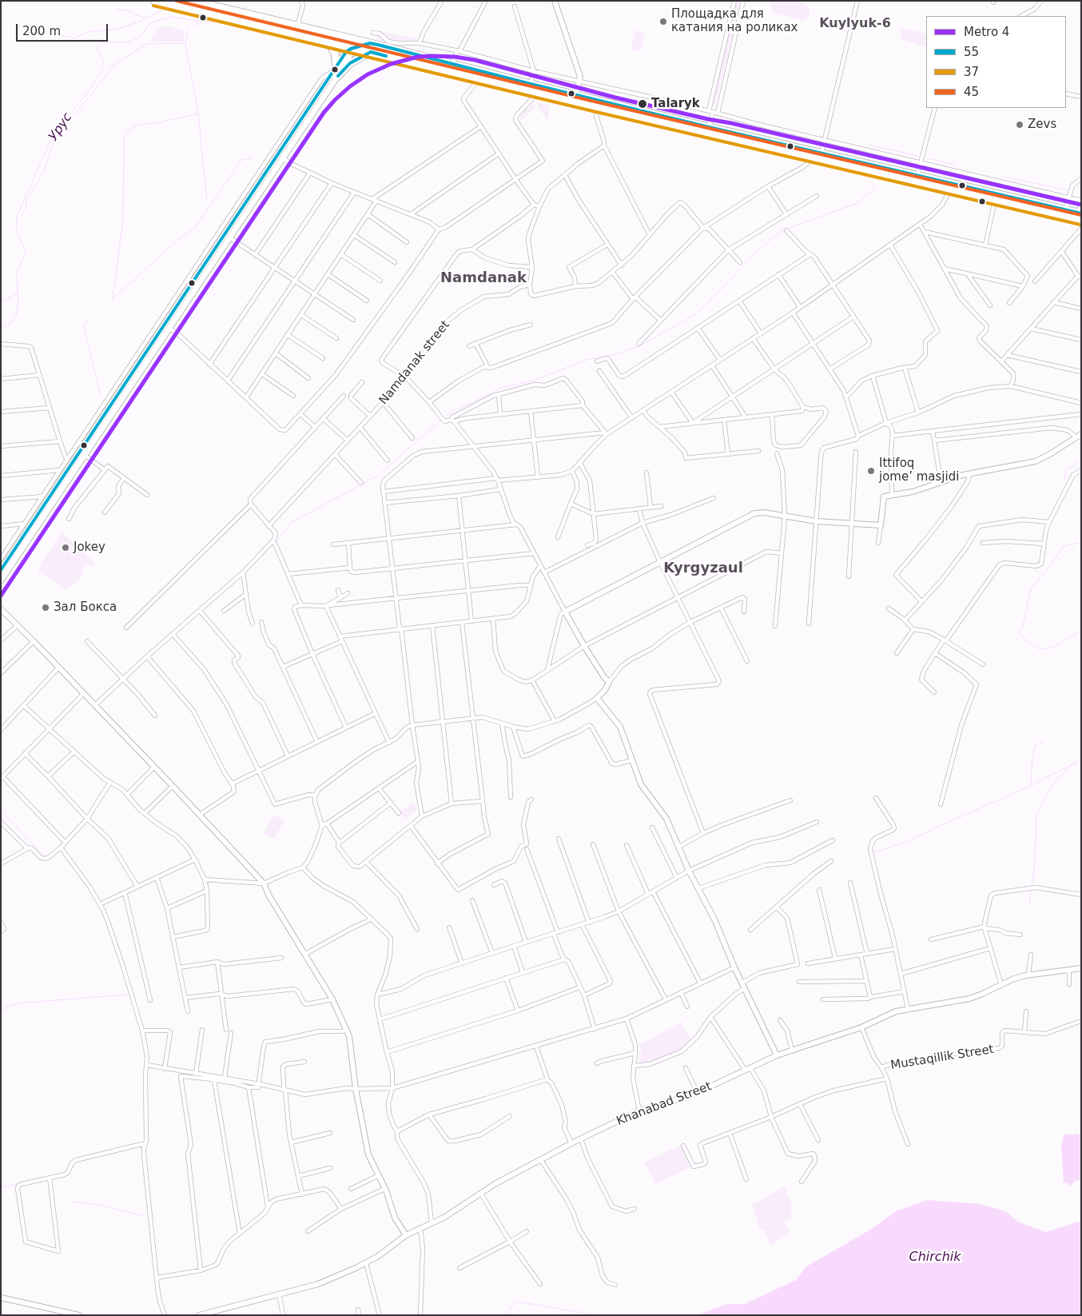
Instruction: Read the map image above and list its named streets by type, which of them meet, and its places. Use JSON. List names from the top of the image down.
{
  "streets": {
    "street": ["Namdanak street", "Mustaqillik Street", "Khanabad Street"]
  },
  "districts": ["Kuylyuk-6", "Namdanak", "Kyrgyzaul"],
  "water": ["Урус", "Chirchik"],
  "places": [
    "Площадка для катания на роликах",
    "Talaryk",
    "Zevs",
    "Ittifoq jome’ masjidi",
    "Jokey",
    "Зал Бокса"
  ],
  "lines": [
    "transit line 45",
    "transit line 37",
    "transit line 55",
    "metro line 4"
  ],
  "legend": [
    "Metro 4",
    "55",
    "37",
    "45"
  ],
  "scale_bar": "200 m"
}
